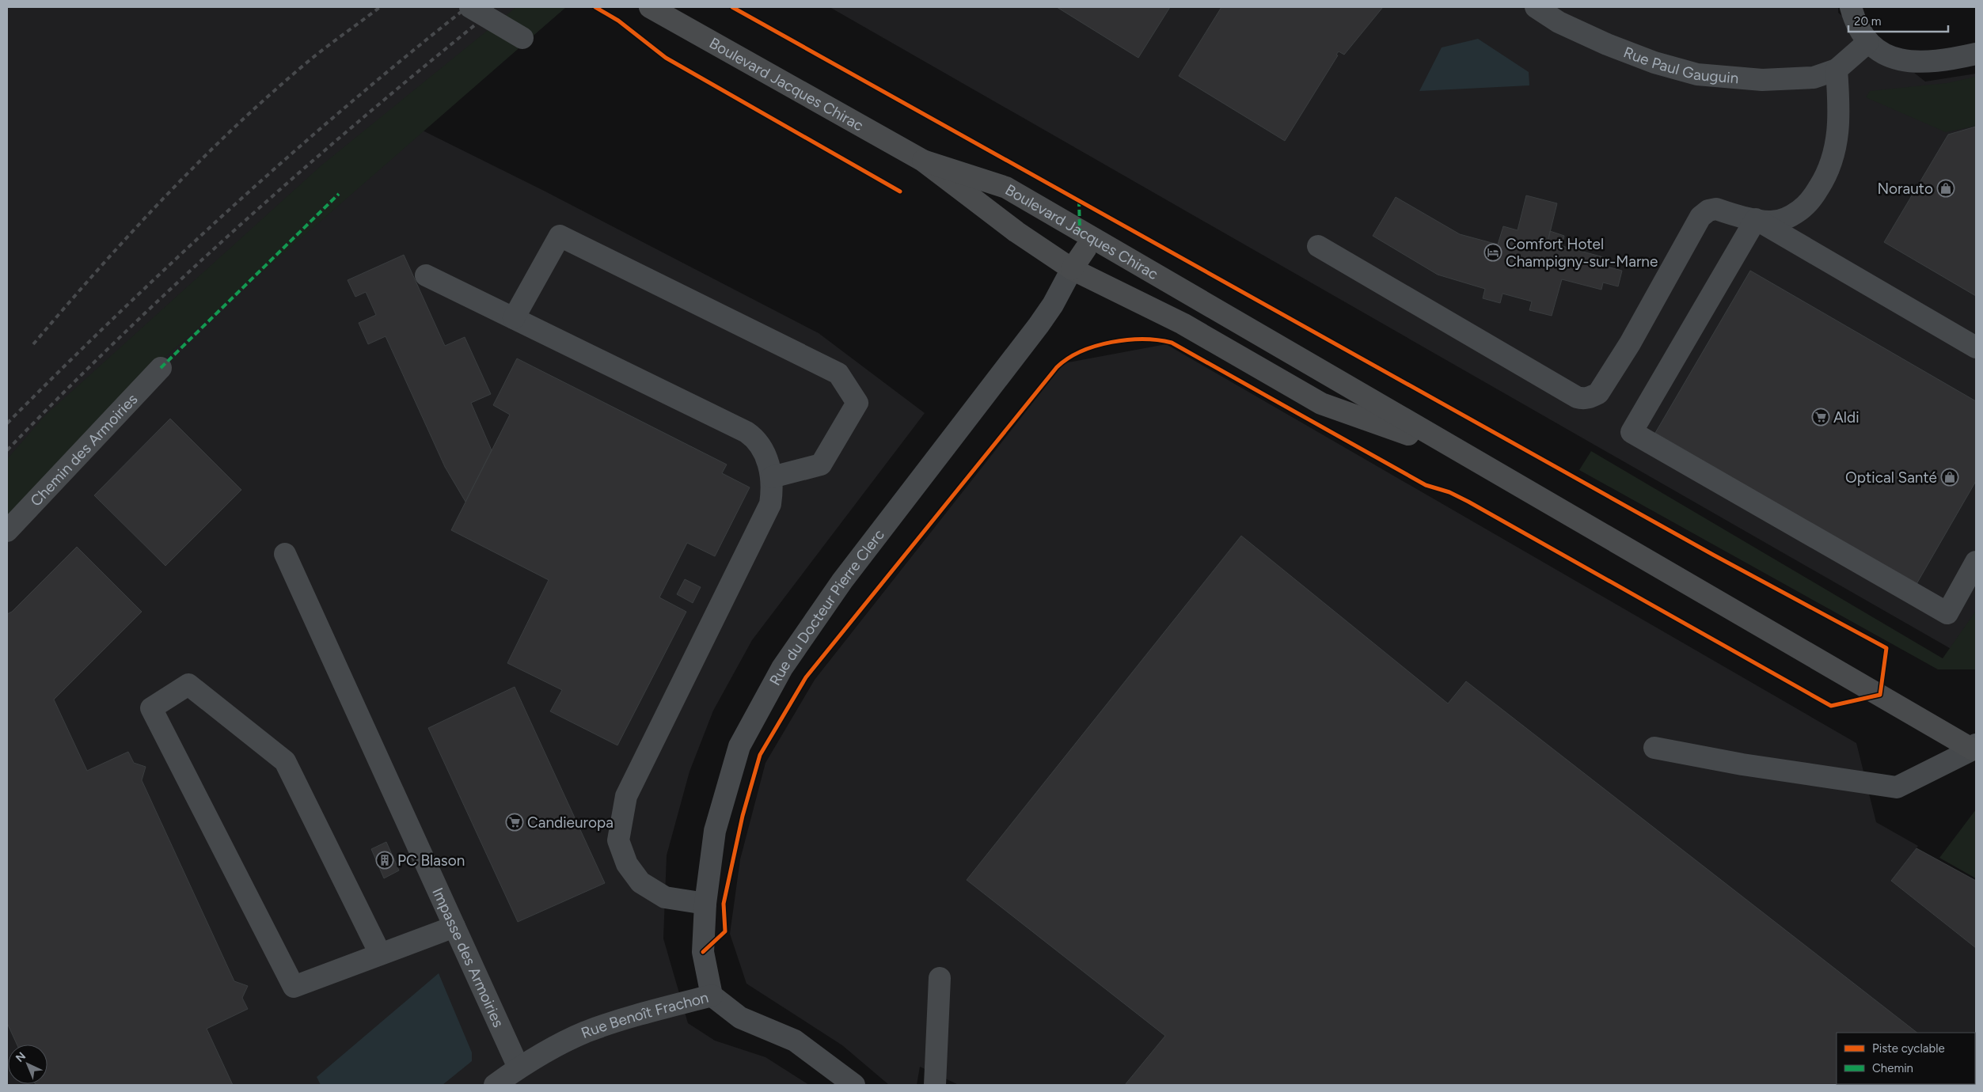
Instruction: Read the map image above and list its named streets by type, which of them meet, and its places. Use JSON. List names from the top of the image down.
{
  "streets": {
    "main road": ["Boulevard Jacques Chirac"],
    "street": [
      "Rue Paul Gauguin",
      "Chemin des Armoiries",
      "Rue du Docteur Pierre Clerc",
      "Impasse des Armoiries",
      "Rue Benoît Frachon"
    ]
  },
  "crossings": [
    ["Boulevard Jacques Chirac", "Rue du Docteur Pierre Clerc"],
    ["Rue du Docteur Pierre Clerc", "Rue Benoît Frachon"],
    ["Impasse des Armoiries", "Rue Benoît Frachon"]
  ],
  "places": {
    "shop": ["Norauto", "Optical Santé"],
    "hotel": ["Comfort Hotel Champigny-sur-Marne"],
    "supermarket": ["Aldi", "Candieuropa"],
    "building": ["PC Blason"]
  },
  "legend": ["Piste cyclable", "Chemin"],
  "scale_bar": "20 m",
  "north": "top left"
}
